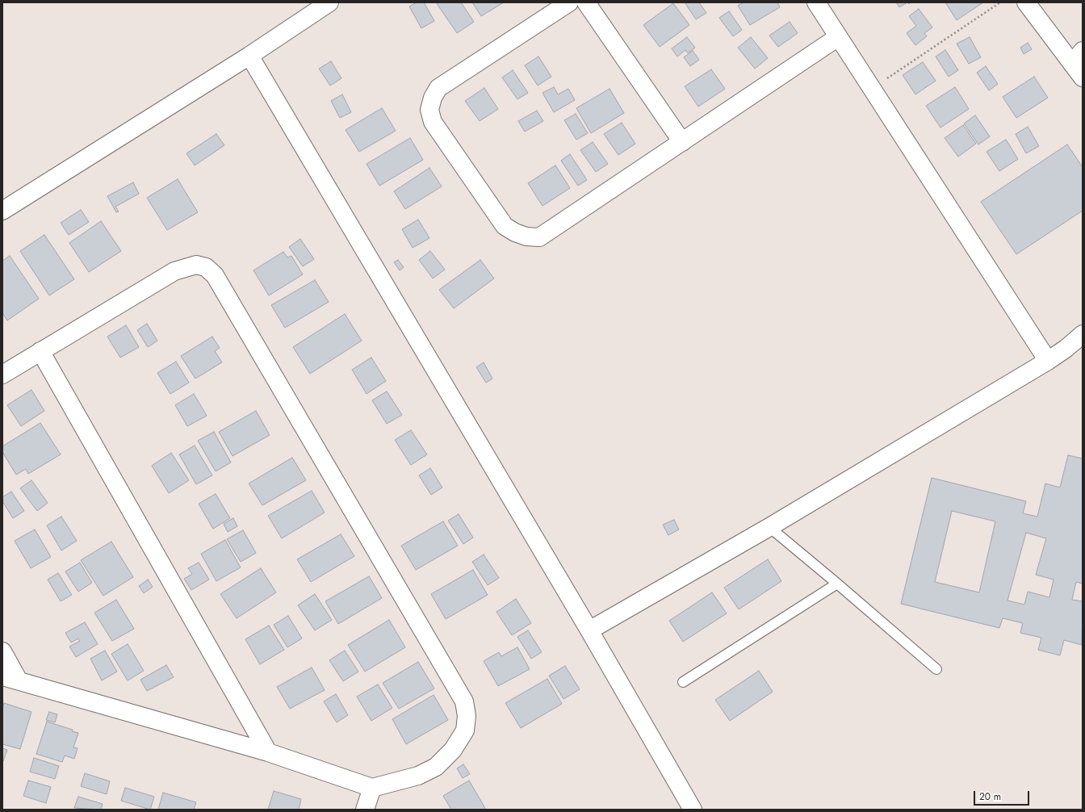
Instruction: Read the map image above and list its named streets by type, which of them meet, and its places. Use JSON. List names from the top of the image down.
{
  "scale_bar": "20 m"
}
